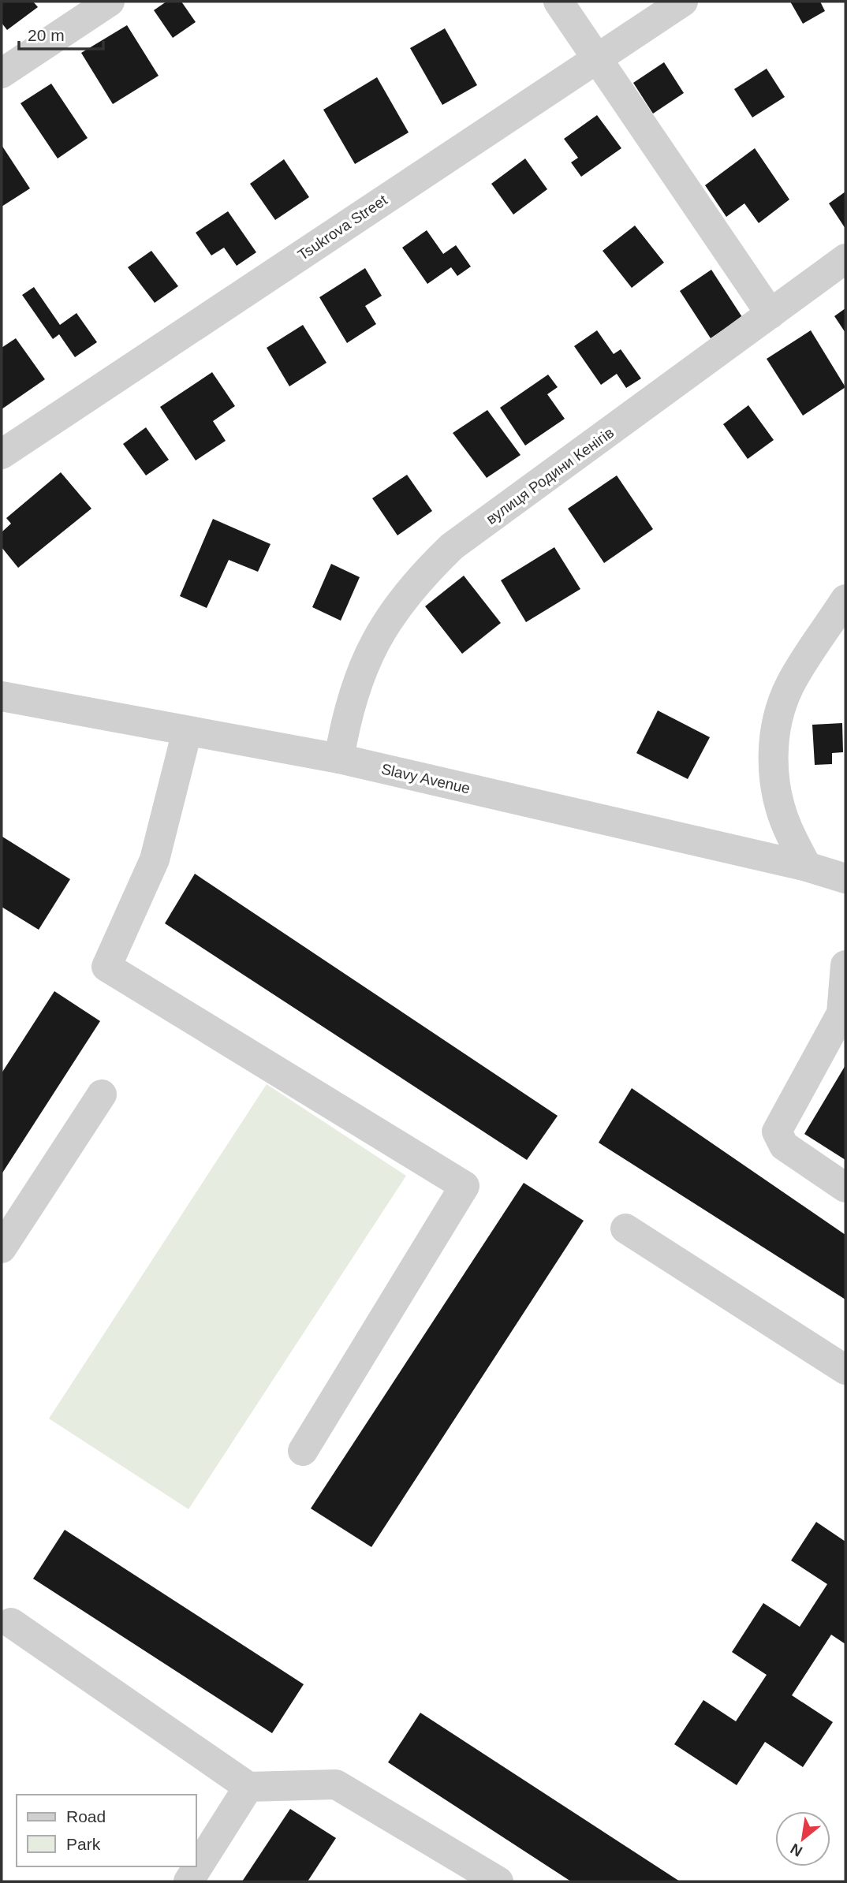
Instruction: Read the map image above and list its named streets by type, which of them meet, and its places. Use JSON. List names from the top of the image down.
{
  "streets": {
    "street": ["Tsukrova Street", "вулиця Родини Кенігів", "Slavy Avenue"]
  },
  "crossings": [
    ["вулиця Родини Кенігів", "Slavy Avenue"]
  ],
  "legend": ["Road", "Park"],
  "scale_bar": "20 m",
  "north": "bottom left"
}
